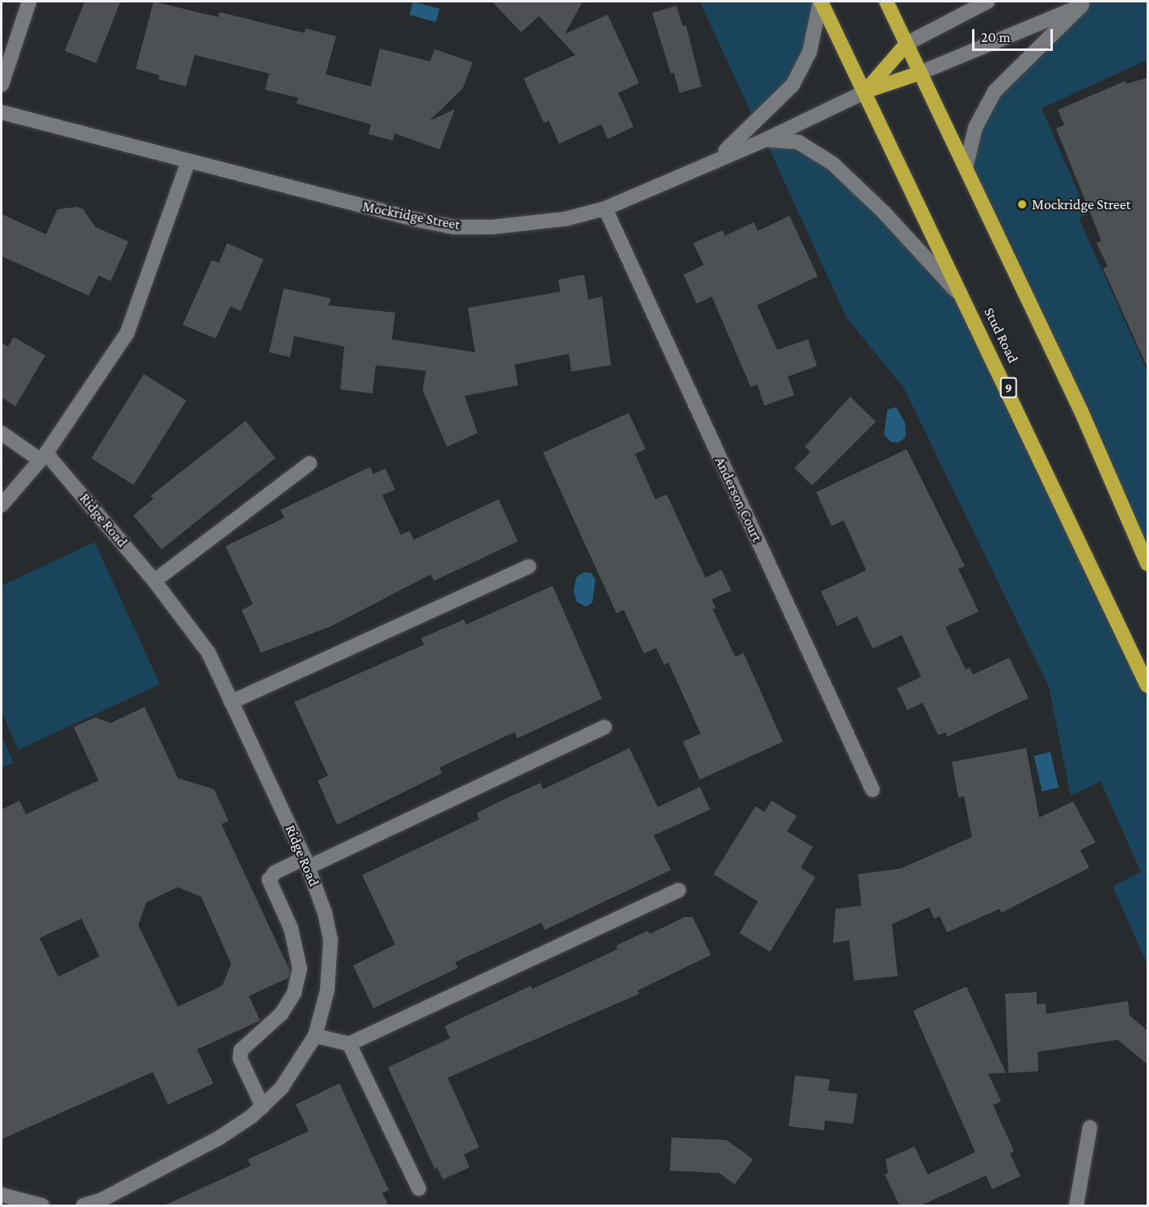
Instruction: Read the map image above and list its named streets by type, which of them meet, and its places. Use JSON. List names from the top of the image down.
{
  "streets": {
    "highway": ["Stud Road", "9"],
    "street": ["Mockridge Street", "Anderson Court", "Ridge Road"]
  },
  "crossings": [
    ["Mockridge Street", "Stud Road"],
    ["Mockridge Street", "Anderson Court"]
  ],
  "places": ["Mockridge Street"],
  "scale_bar": "20 m"
}
